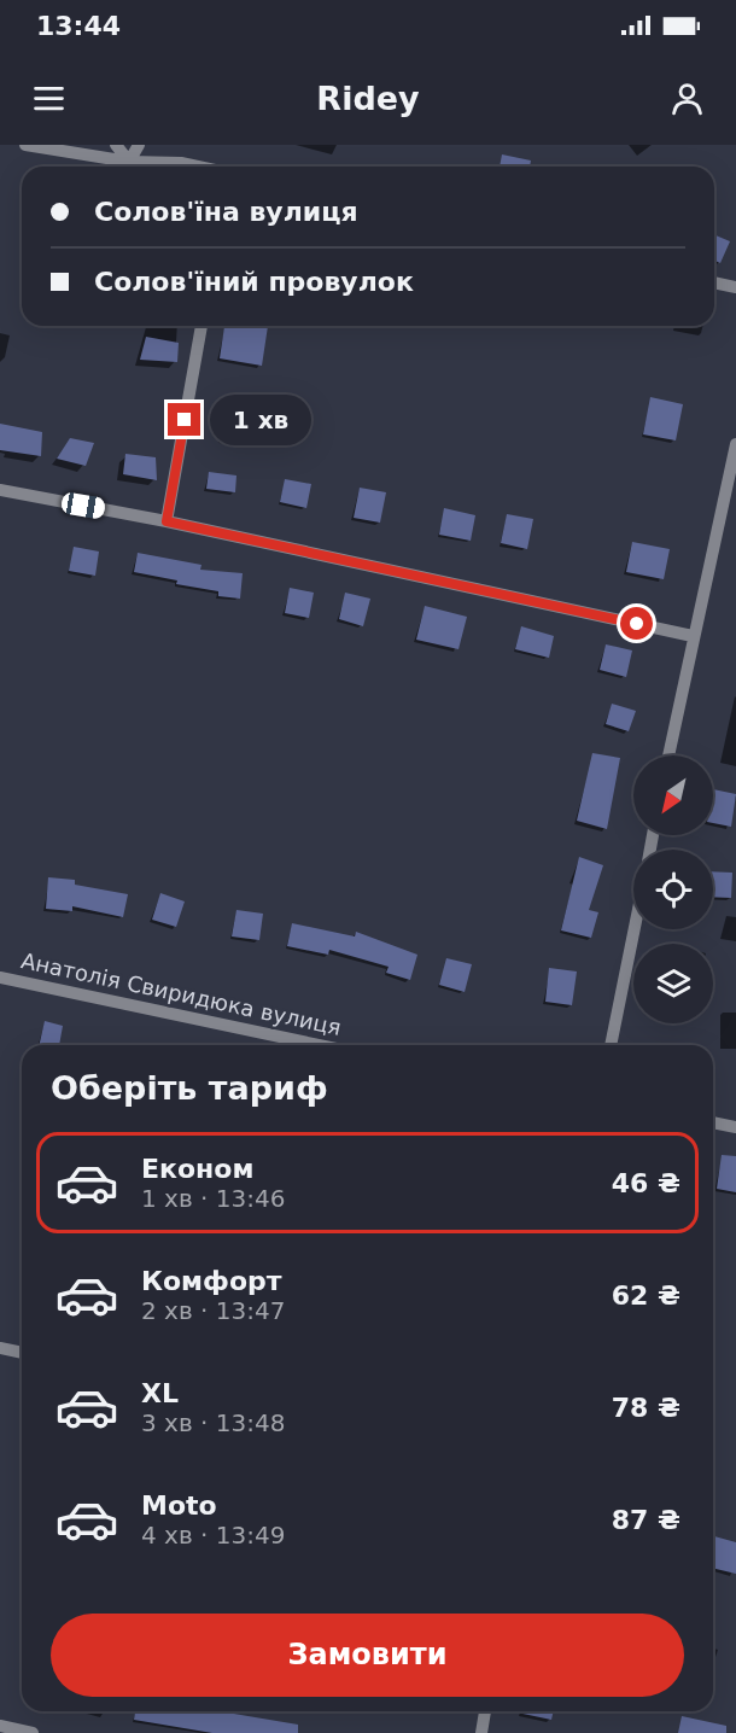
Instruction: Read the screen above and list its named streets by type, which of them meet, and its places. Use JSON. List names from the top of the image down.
{
  "streets": {
    "street": ["Анатолія Свиридюка вулиця"]
  },
  "north": "bottom left",
  "page": {
    "status": "13:44",
    "header": "Ridey",
    "banner": ["Солов'їна вулиця", "Солов'їний провулок"],
    "bubble": "1 хв",
    "heading": "Оберіть тариф",
    "list": [
      {
        "name": "Економ",
        "note": "1 хв · 13:46",
        "value": "46 ₴"
      },
      {
        "name": "Комфорт",
        "note": "2 хв · 13:47",
        "value": "62 ₴"
      },
      {
        "name": "XL",
        "note": "3 хв · 13:48",
        "value": "78 ₴"
      },
      {
        "name": "Moto",
        "note": "4 хв · 13:49",
        "value": "87 ₴"
      }
    ],
    "buttons": "Замовити"
  }
}
